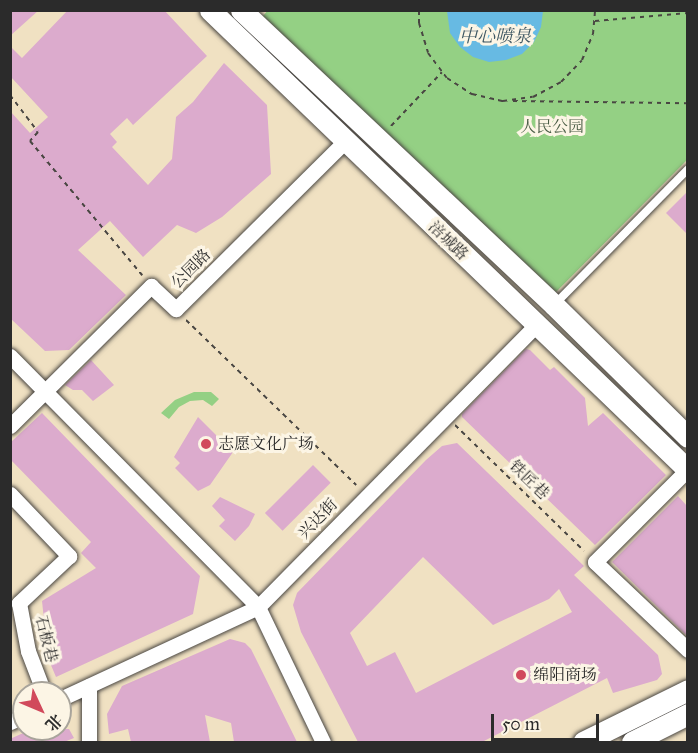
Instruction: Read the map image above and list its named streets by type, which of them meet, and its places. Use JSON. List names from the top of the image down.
{
  "streets": {
    "street": [
      "涪城路",
      "公园路",
      "兴达街",
      "石板巷"
    ],
    "path": ["铁匠巷"]
  },
  "crossings": [
    ["涪城路", "公园路"],
    ["涪城路", "兴达街"],
    ["铁匠巷", "兴达街"]
  ],
  "water": ["中心喷泉"],
  "parks": ["人民公园"],
  "places": ["志愿文化广场", "绵阳商场"],
  "scale_bar": "50 m",
  "north": "bottom right"
}
